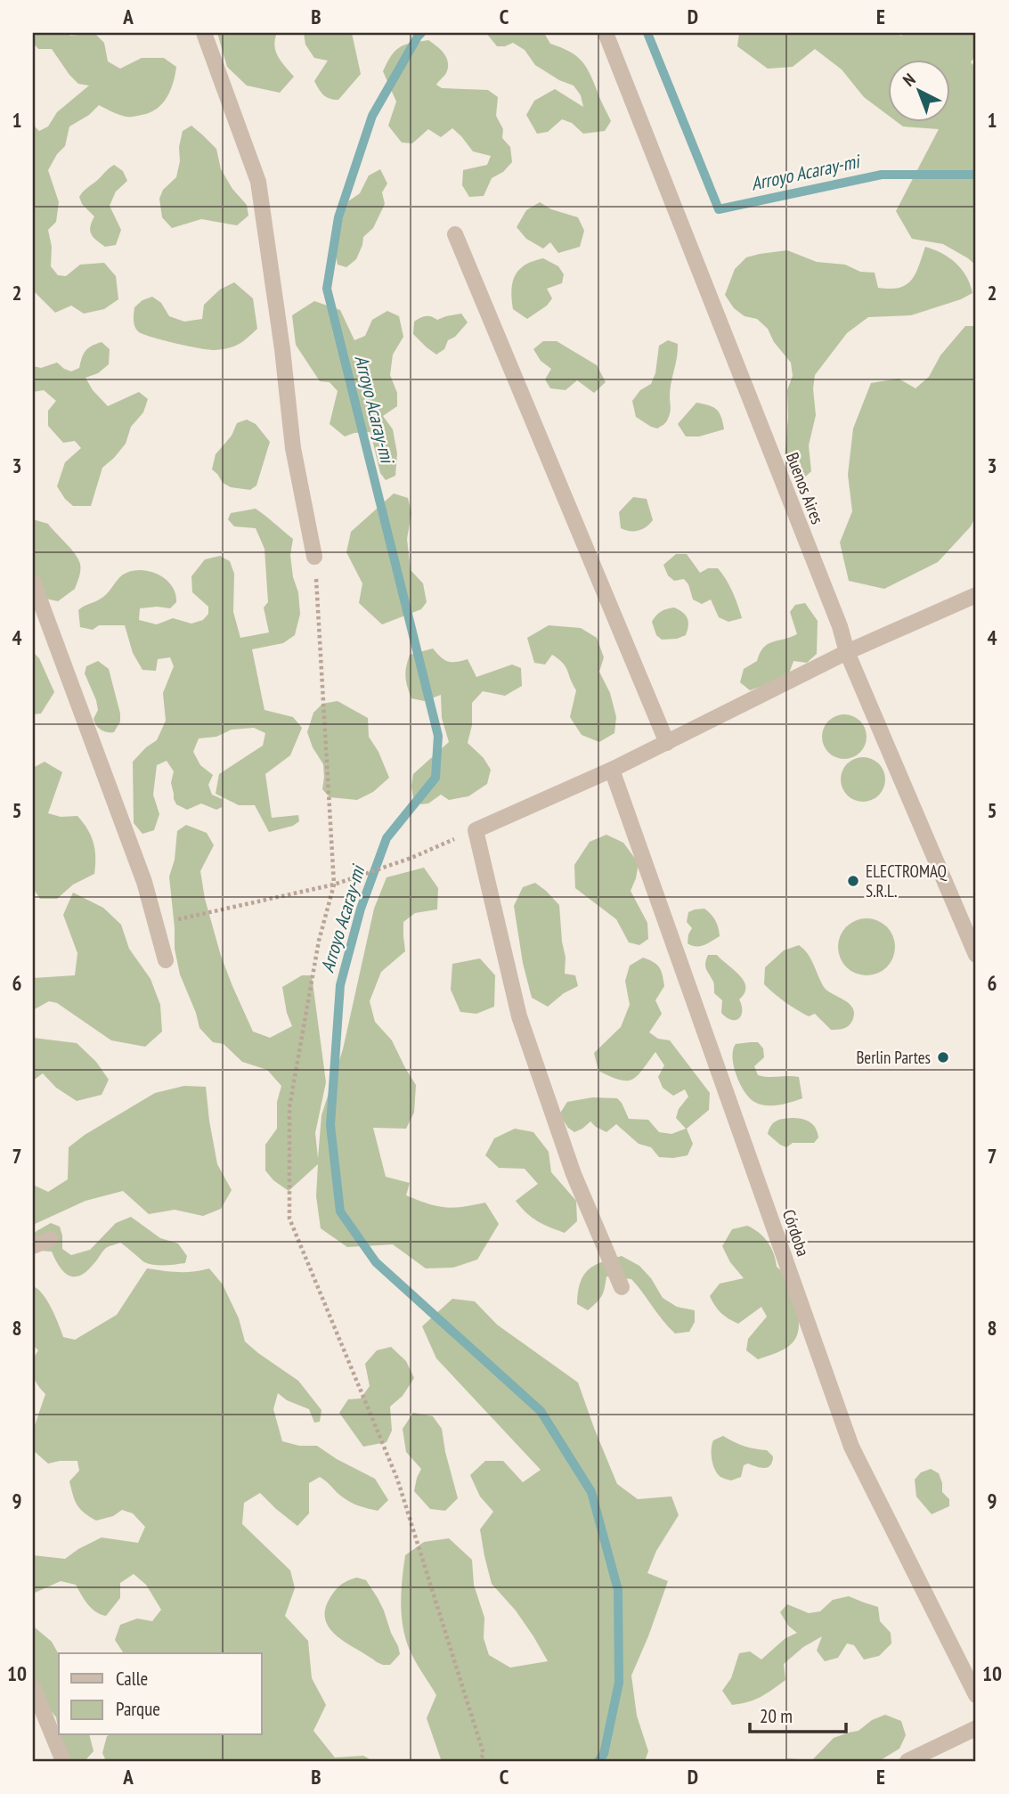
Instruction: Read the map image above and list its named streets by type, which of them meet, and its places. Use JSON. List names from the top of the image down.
{
  "streets": {
    "street": ["Buenos Aires", "Córdoba"]
  },
  "water": ["Arroyo Acaray-mi"],
  "places": ["ELECTROMAQ S.R.L.", "Berlin Partes"],
  "legend": ["Calle", "Parque"],
  "scale_bar": "20 m",
  "north": "top left",
  "grid": {
    "columns": [
      "A",
      "B",
      "C",
      "D",
      "E"
    ],
    "rows": [
      "1",
      "2",
      "3",
      "4",
      "5",
      "6",
      "7",
      "8",
      "9",
      "10"
    ]
  }
}
